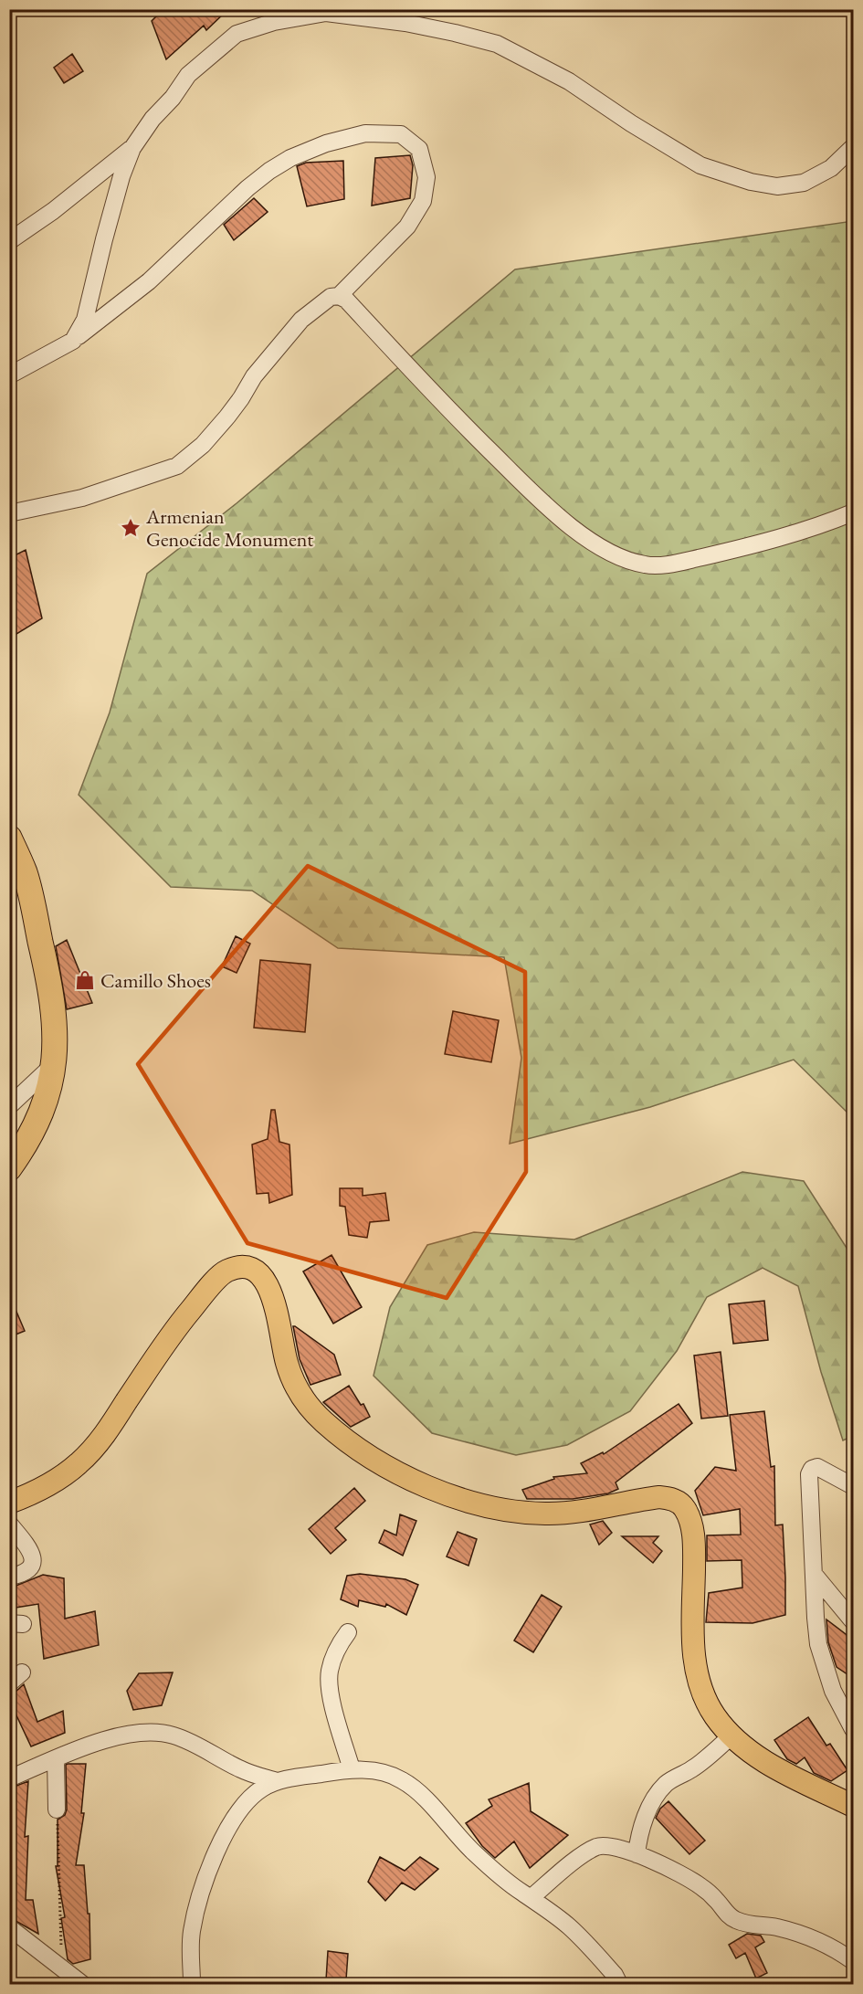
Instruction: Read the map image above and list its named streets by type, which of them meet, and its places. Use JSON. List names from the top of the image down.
{
  "places": {
    "place": ["Armenian Genocide Monument"],
    "shop": ["Camillo Shoes"]
  }
}
